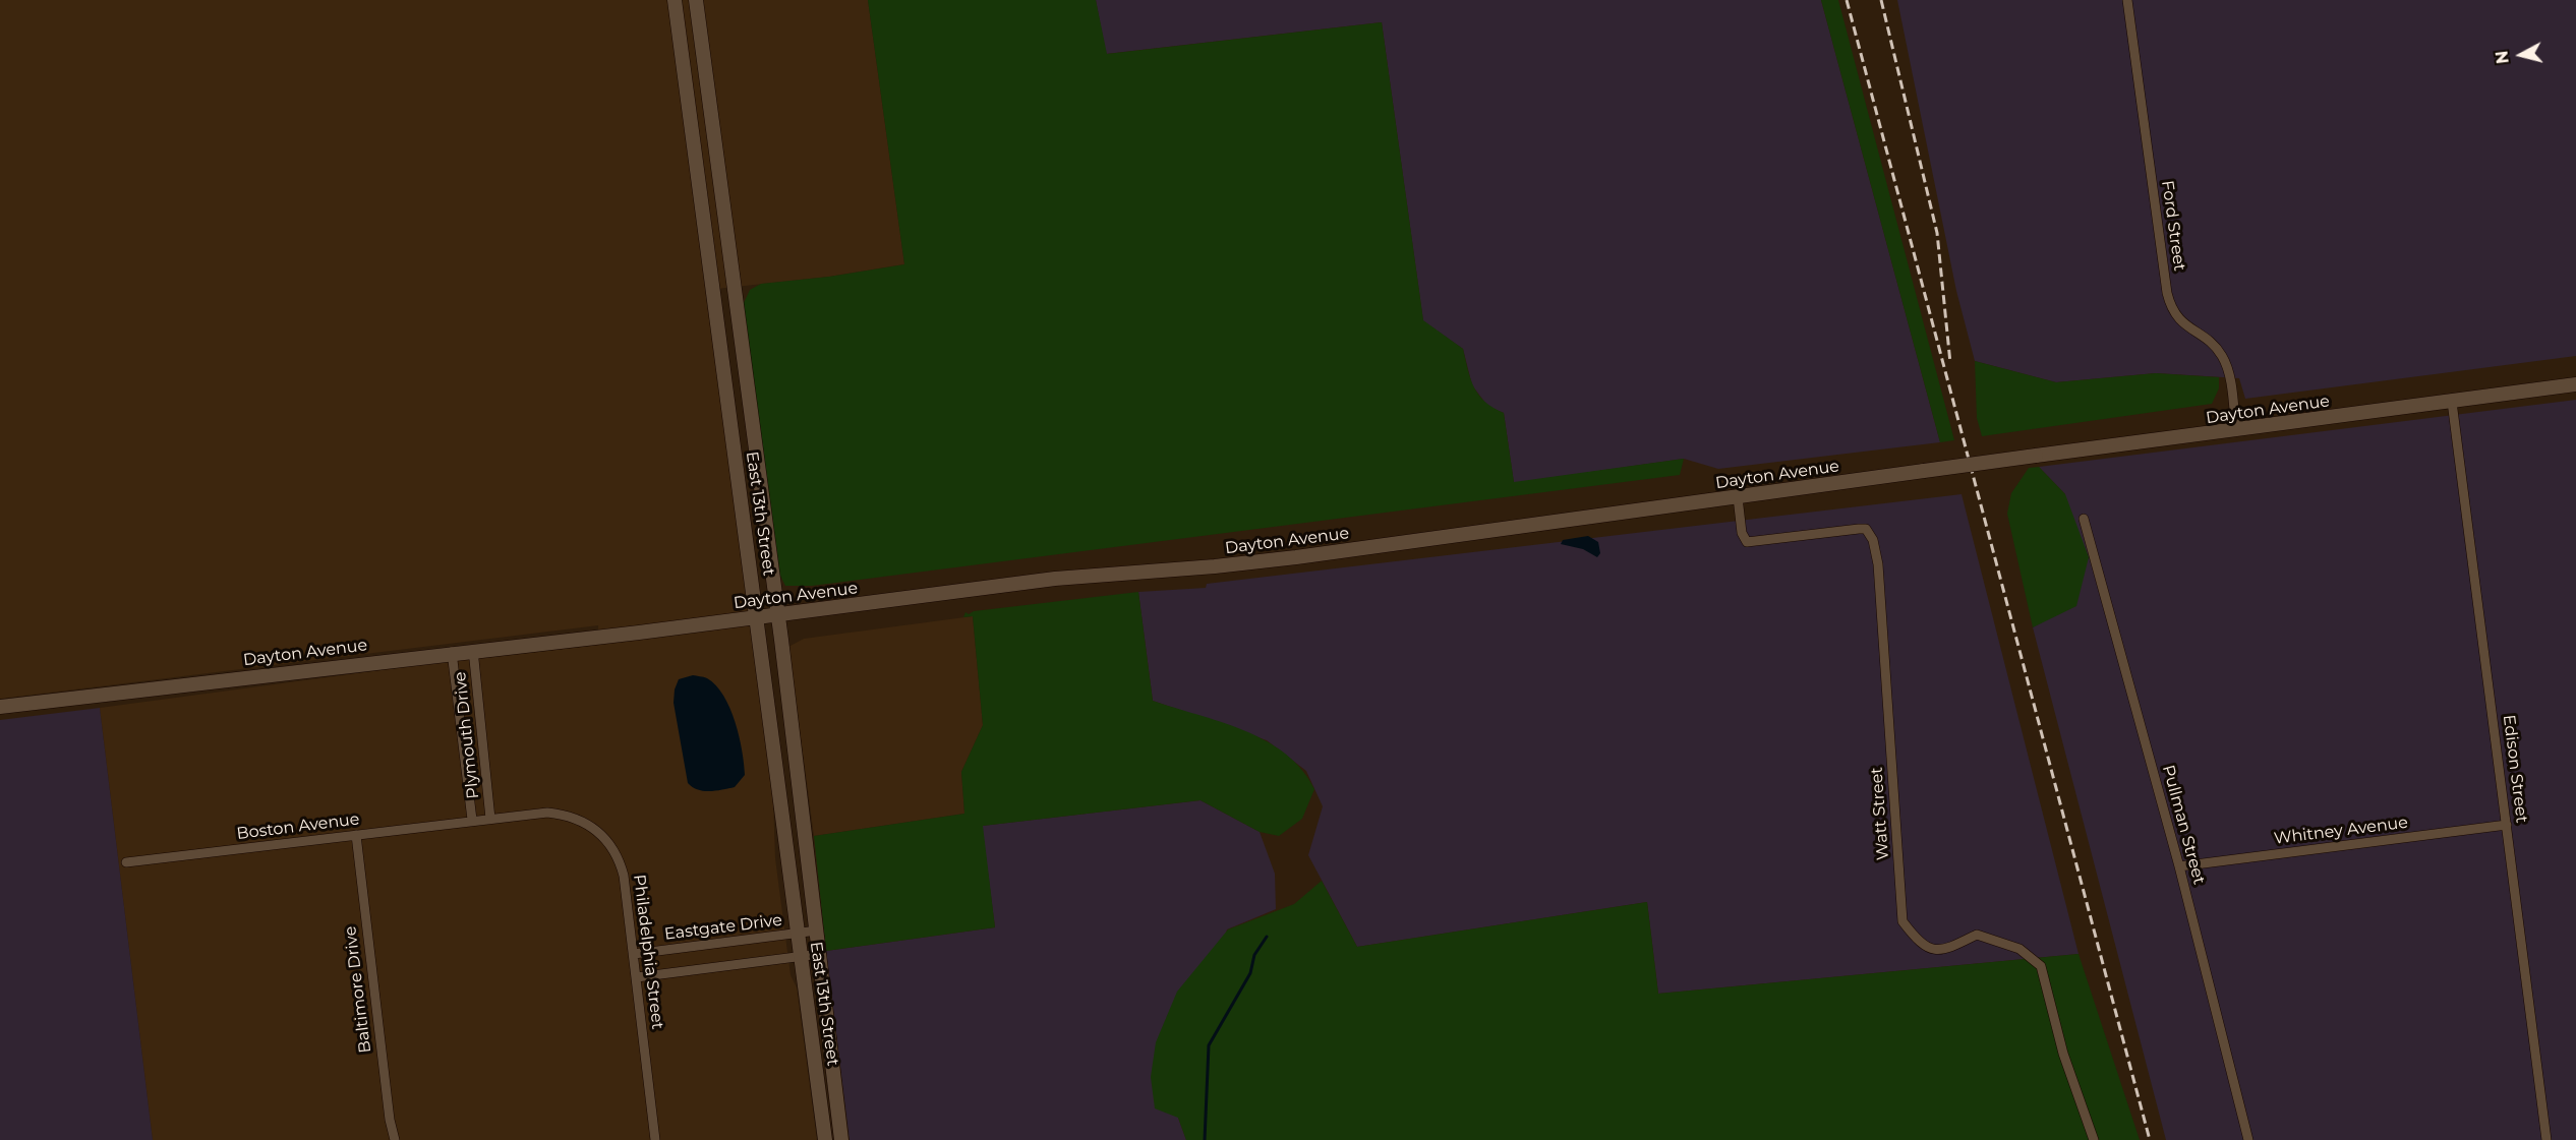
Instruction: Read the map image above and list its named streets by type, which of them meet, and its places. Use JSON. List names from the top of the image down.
{
  "streets": {
    "main road": ["Dayton Avenue", "East 13th Street"],
    "street": [
      "Ford Street",
      "Plymouth Drive",
      "Edison Street",
      "Watt Street",
      "Pullman Street",
      "Boston Avenue",
      "Whitney Avenue",
      "Eastgate Drive",
      "Philadelphia Street",
      "Baltimore Drive"
    ]
  },
  "crossings": [
    ["Ford Street", "Dayton Avenue"],
    ["Dayton Avenue", "East 13th Street"],
    ["Dayton Avenue", "Plymouth Drive"],
    ["Dayton Avenue", "Edison Street"],
    ["Dayton Avenue", "Watt Street"],
    ["East 13th Street", "Eastgate Drive"],
    ["Plymouth Drive", "Boston Avenue"],
    ["Plymouth Drive", "Philadelphia Street"],
    ["Edison Street", "Whitney Avenue"],
    ["Pullman Street", "Whitney Avenue"],
    ["Boston Avenue", "Philadelphia Street"],
    ["Boston Avenue", "Baltimore Drive"],
    ["Eastgate Drive", "Philadelphia Street"]
  ],
  "north": "left"
}
